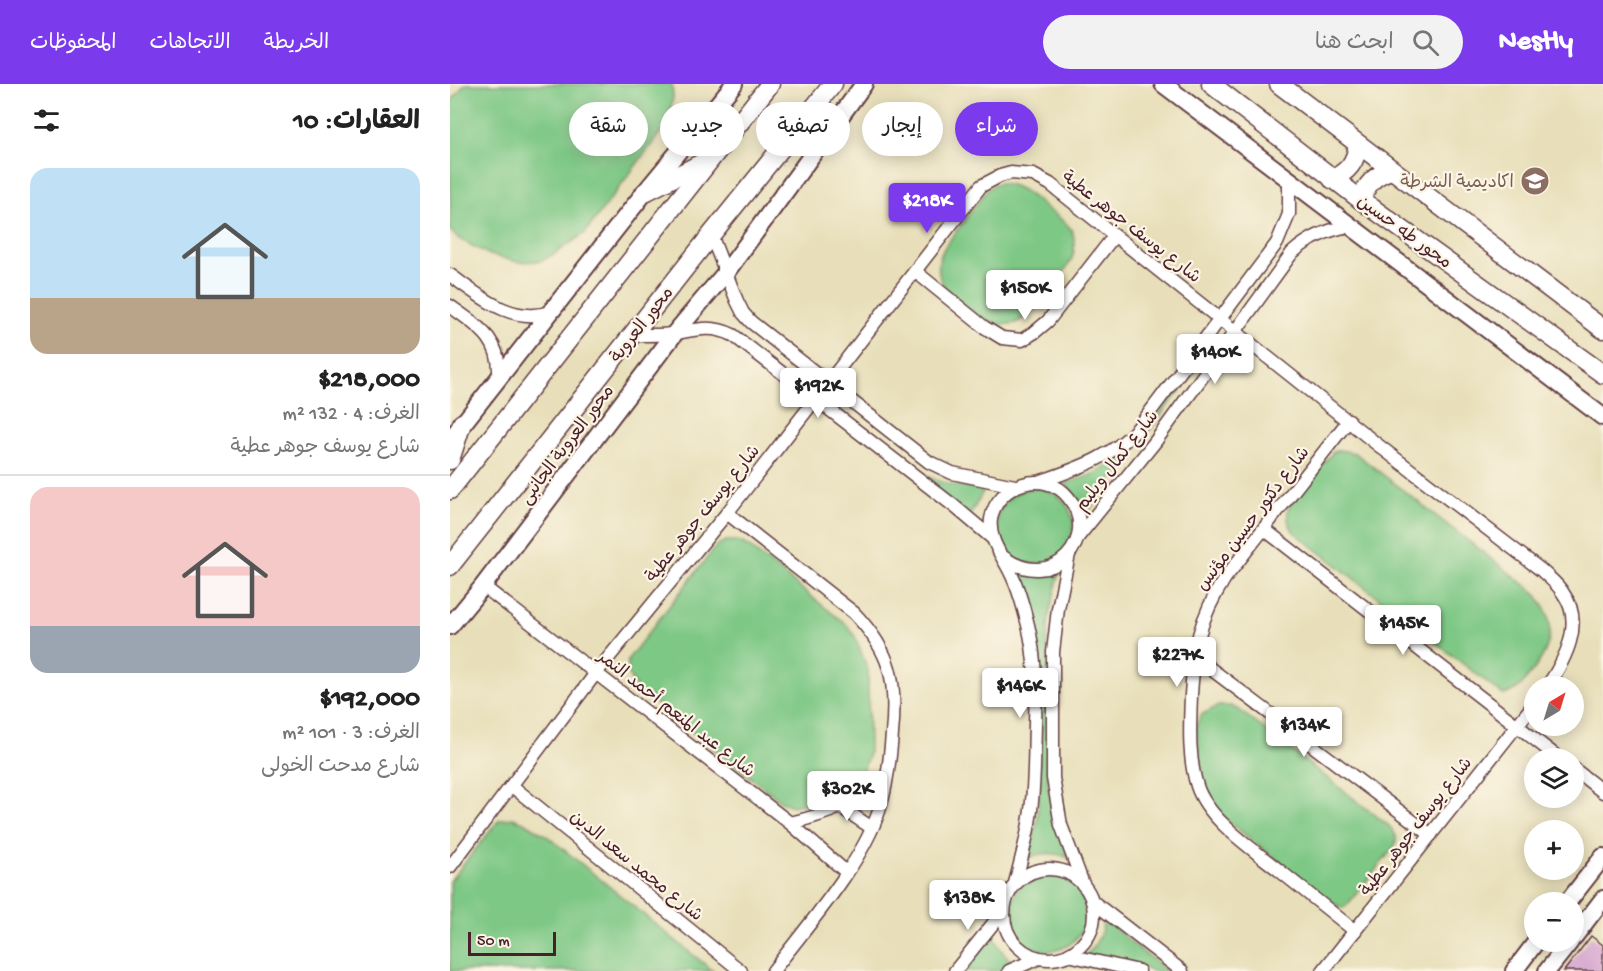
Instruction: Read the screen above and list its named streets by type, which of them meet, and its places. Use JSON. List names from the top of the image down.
{
  "streets": {
    "main road": ["محور طه حسين", "محور العروبة"],
    "street": [
      "شارع يوسف جوهر عطية",
      "محور العروبة الجانبى",
      "شارع كمال ويليم",
      "شارع دكتور حسين مؤنس",
      "شارع عبد المنعم أحمد النمر",
      "شارع محمد سعد الدين"
    ]
  },
  "crossings": [
    ["شارع يوسف جوهر عطية", "شارع كمال ويليم"],
    ["شارع يوسف جوهر عطية", "شارع دكتور حسين مؤنس"],
    ["شارع يوسف جوهر عطية", "شارع عبد المنعم أحمد النمر"],
    ["شارع يوسف جوهر عطية", "شارع محمد سعد الدين"],
    ["محور العروبة الجانبى", "شارع عبد المنعم أحمد النمر"]
  ],
  "places": {
    "school or university": ["اكاديمية الشرطة"]
  },
  "scale_bar": "50 m",
  "north": "top right",
  "page": {
    "header": "Nestly",
    "search": "ابحث هنا",
    "nav": ["الخريطة", "الاتجاهات", "المحفوظات"],
    "heading": "العقارات: 10",
    "chip": [
      "شراء",
      "إيجار",
      "تصفية",
      "جديد",
      "شقة"
    ],
    "list": [
      {
        "name": "$218,000",
        "note": "الغرف: 4 · 132 m² · شارع يوسف جوهر عطية"
      },
      {
        "name": "$192,000",
        "note": "الغرف: 3 · 101 m² · شارع مدحت الخولى"
      }
    ],
    "price": [
      "$218K",
      "$150K",
      "$140K",
      "$192K",
      "$145K",
      "$227K",
      "$146K",
      "$134K",
      "$302K",
      "$138K"
    ],
    "map_buttons": ["+", "−"],
    "scale": "50 m"
  }
}
